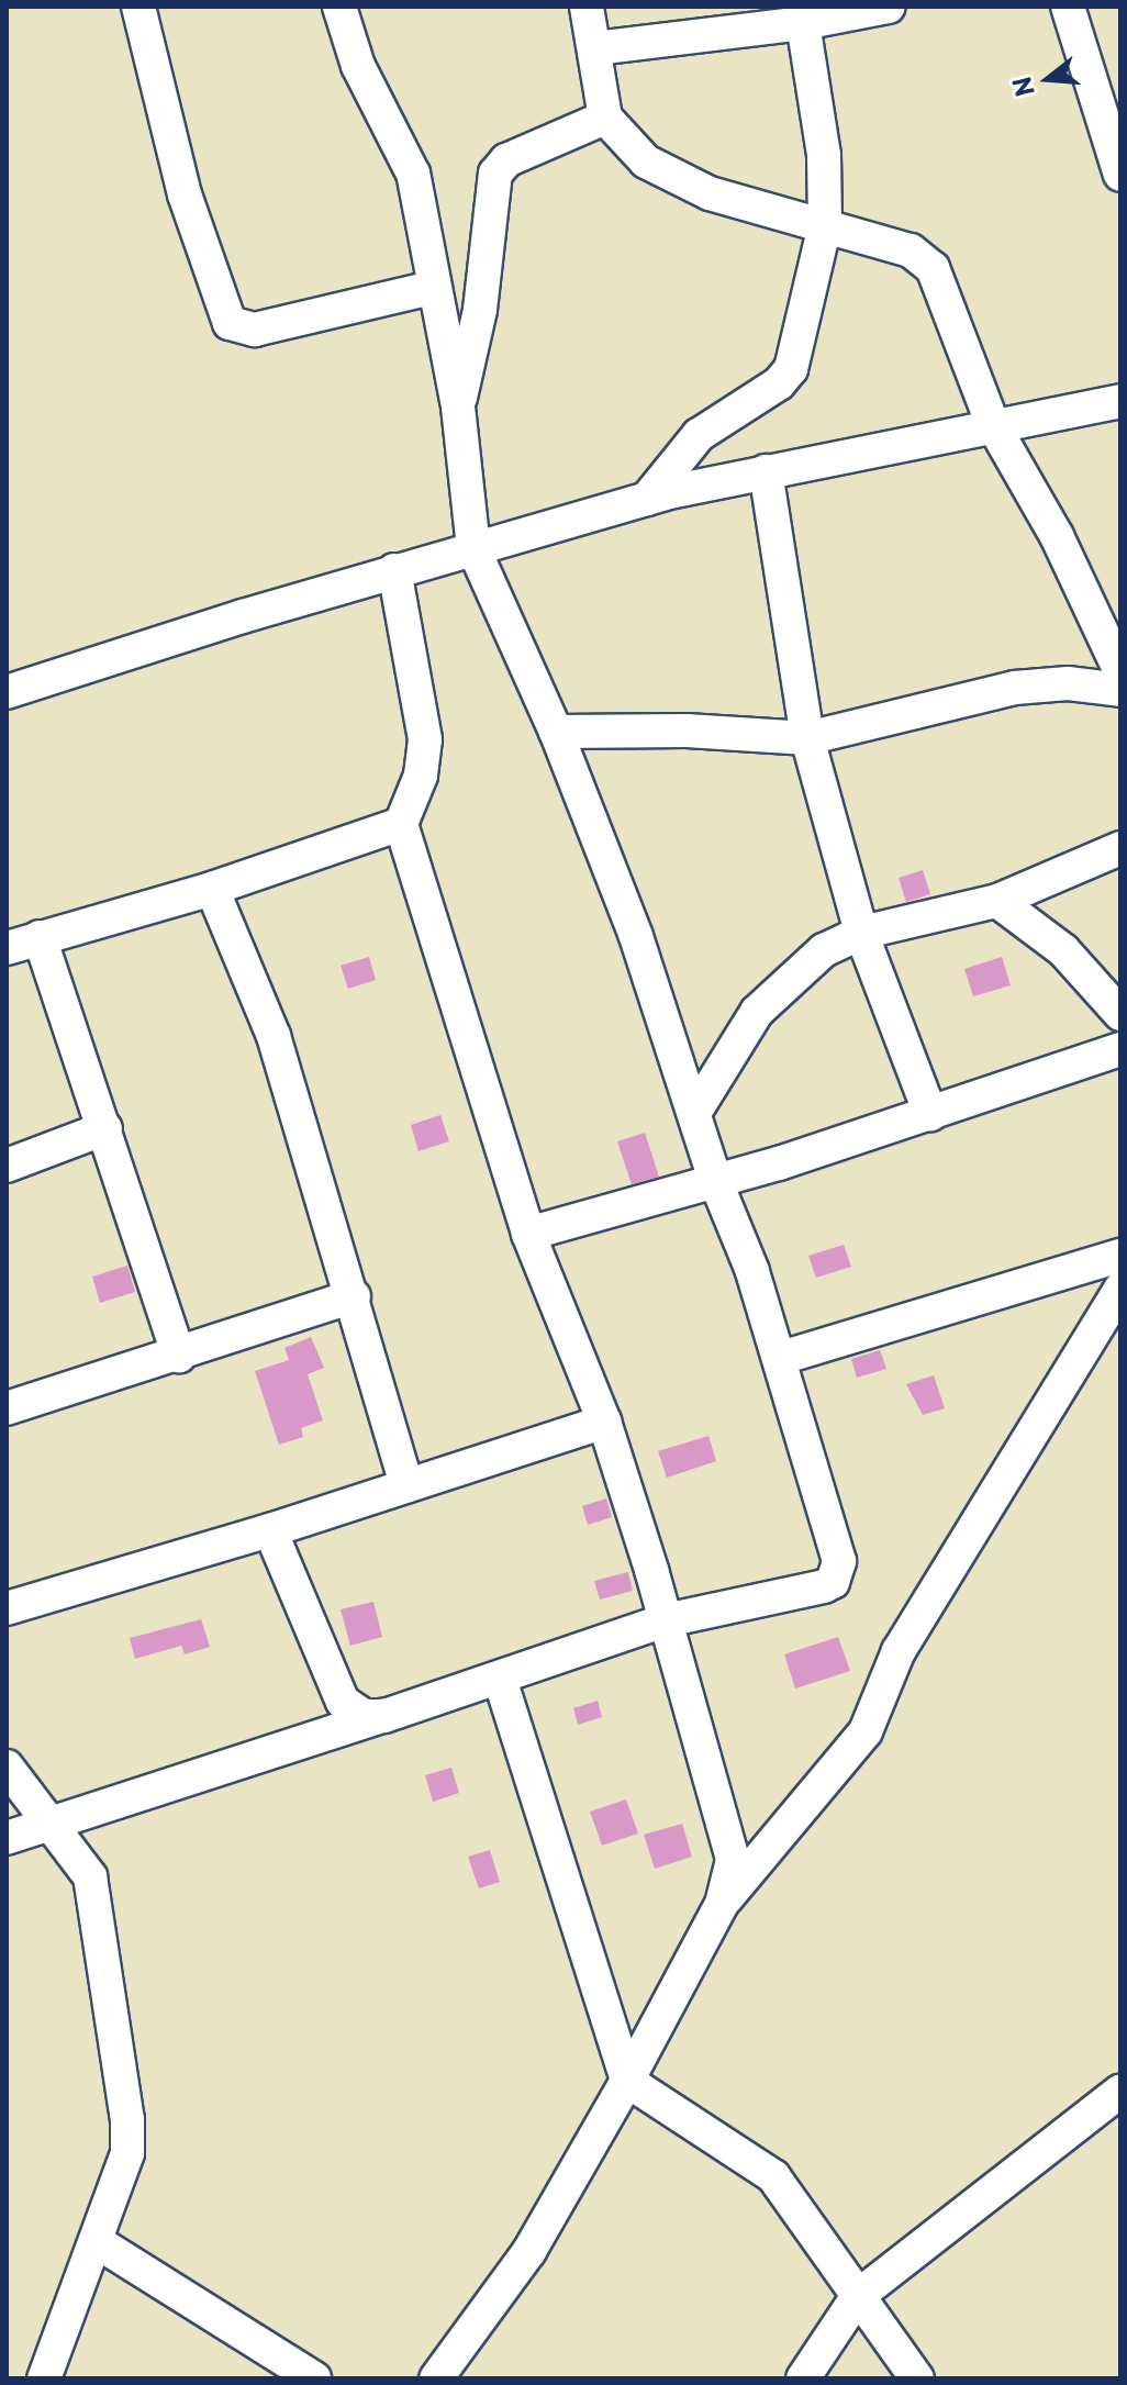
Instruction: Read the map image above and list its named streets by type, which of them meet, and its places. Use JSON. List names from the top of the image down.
{
  "north": "left"
}
